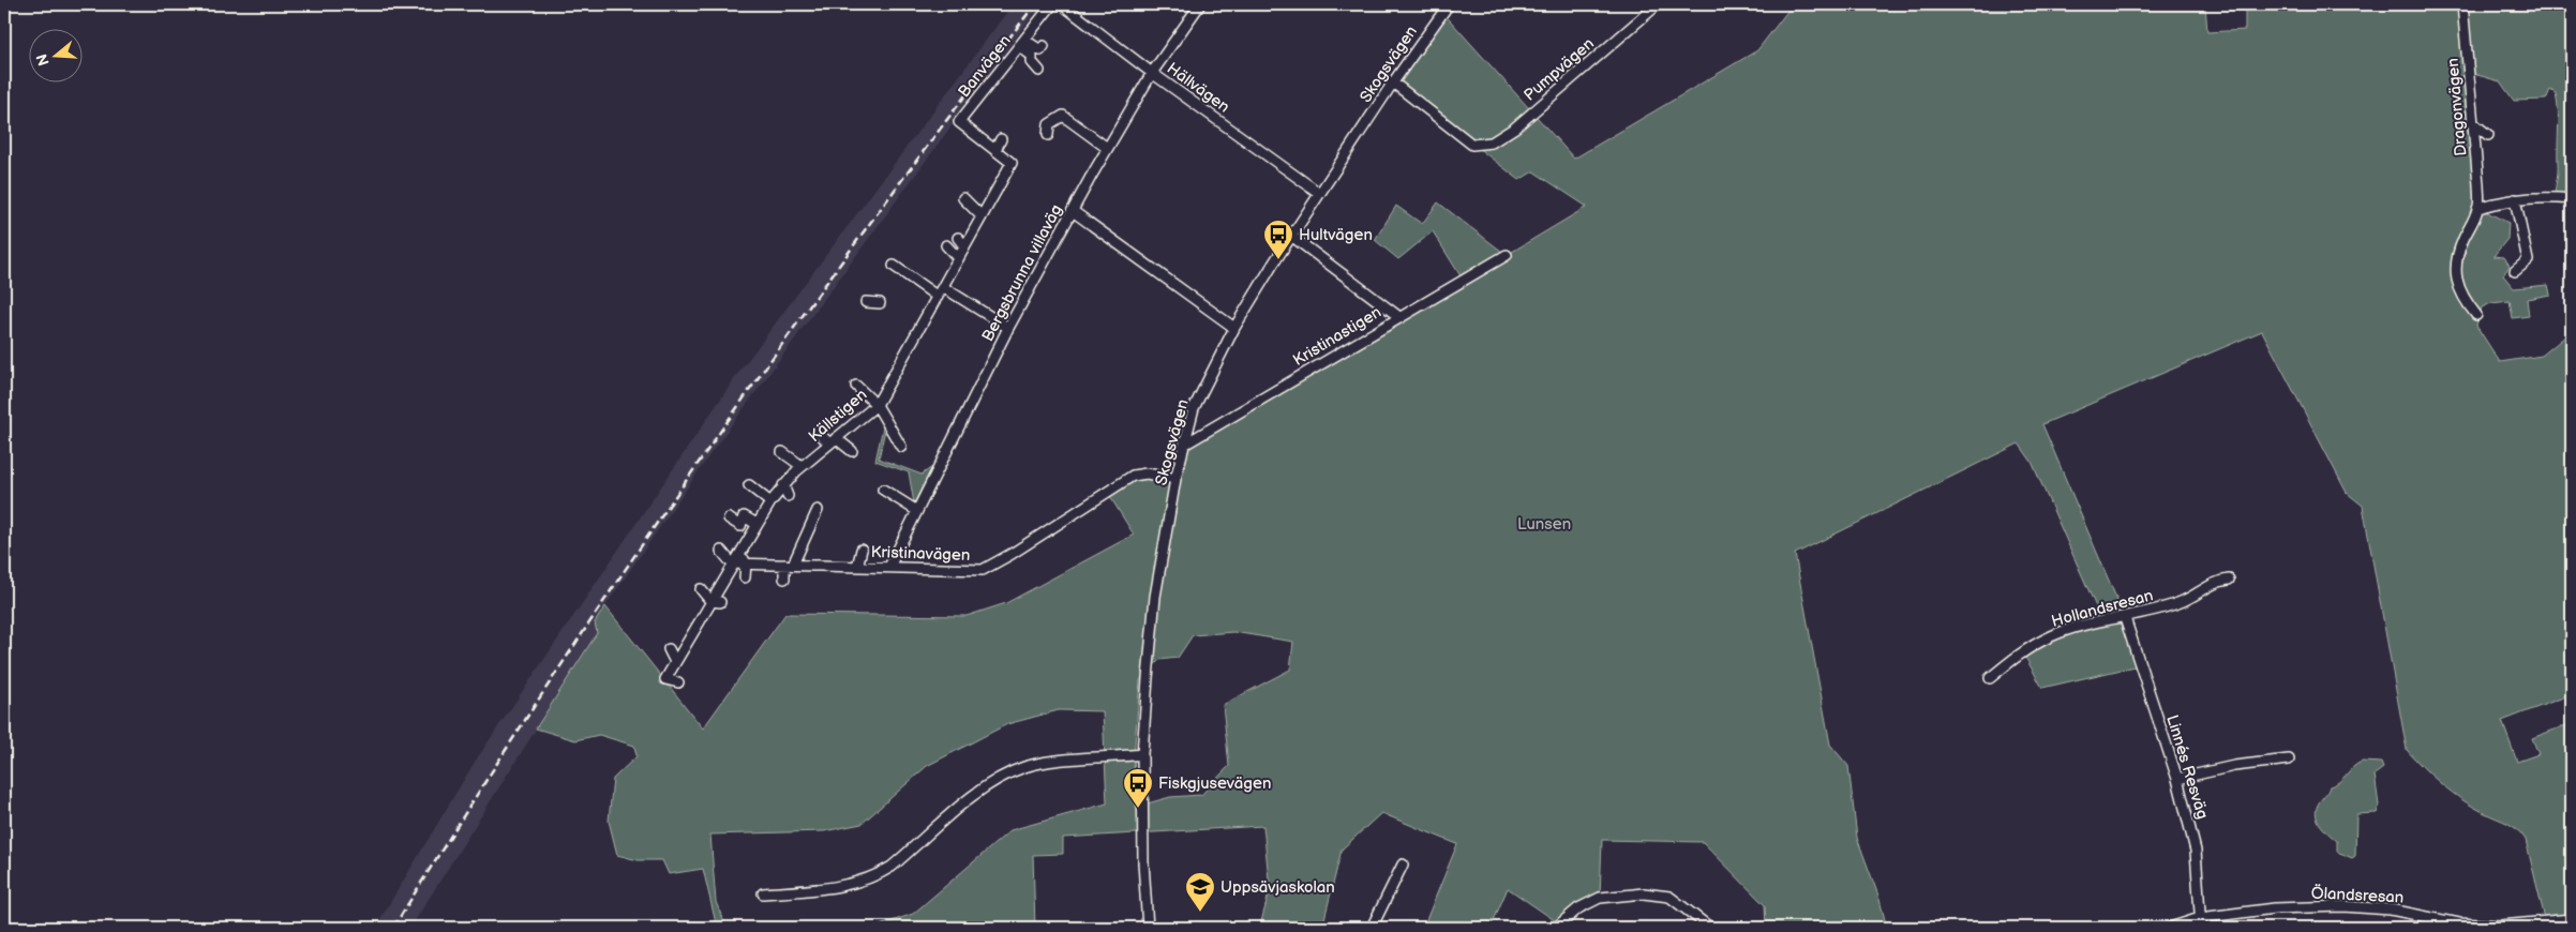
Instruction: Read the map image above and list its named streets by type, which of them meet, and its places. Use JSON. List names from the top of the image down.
{
  "streets": {
    "street": [
      "Skogsvägen",
      "Banvägen",
      "Pumpvägen",
      "Hällvägen",
      "Dragonvägen",
      "Bergsbrunna villaväg",
      "Kristinastigen",
      "Källstigen",
      "Kristinavägen",
      "Hollandsresan",
      "Linnés Resväg",
      "Ölandsresan"
    ]
  },
  "crossings": [
    ["Skogsvägen", "Pumpvägen"],
    ["Skogsvägen", "Hällvägen"],
    ["Skogsvägen", "Kristinastigen"],
    ["Skogsvägen", "Kristinavägen"],
    ["Banvägen", "Källstigen"],
    ["Hällvägen", "Bergsbrunna villaväg"],
    ["Bergsbrunna villaväg", "Kristinavägen"],
    ["Källstigen", "Kristinavägen"],
    ["Hollandsresan", "Linnés Resväg"],
    ["Linnés Resväg", "Ölandsresan"]
  ],
  "parks": ["Lunsen"],
  "places": {
    "bus stop": ["Hultvägen", "Fiskgjusevägen"],
    "school or university": ["Uppsävjaskolan"]
  },
  "north": "left"
}
